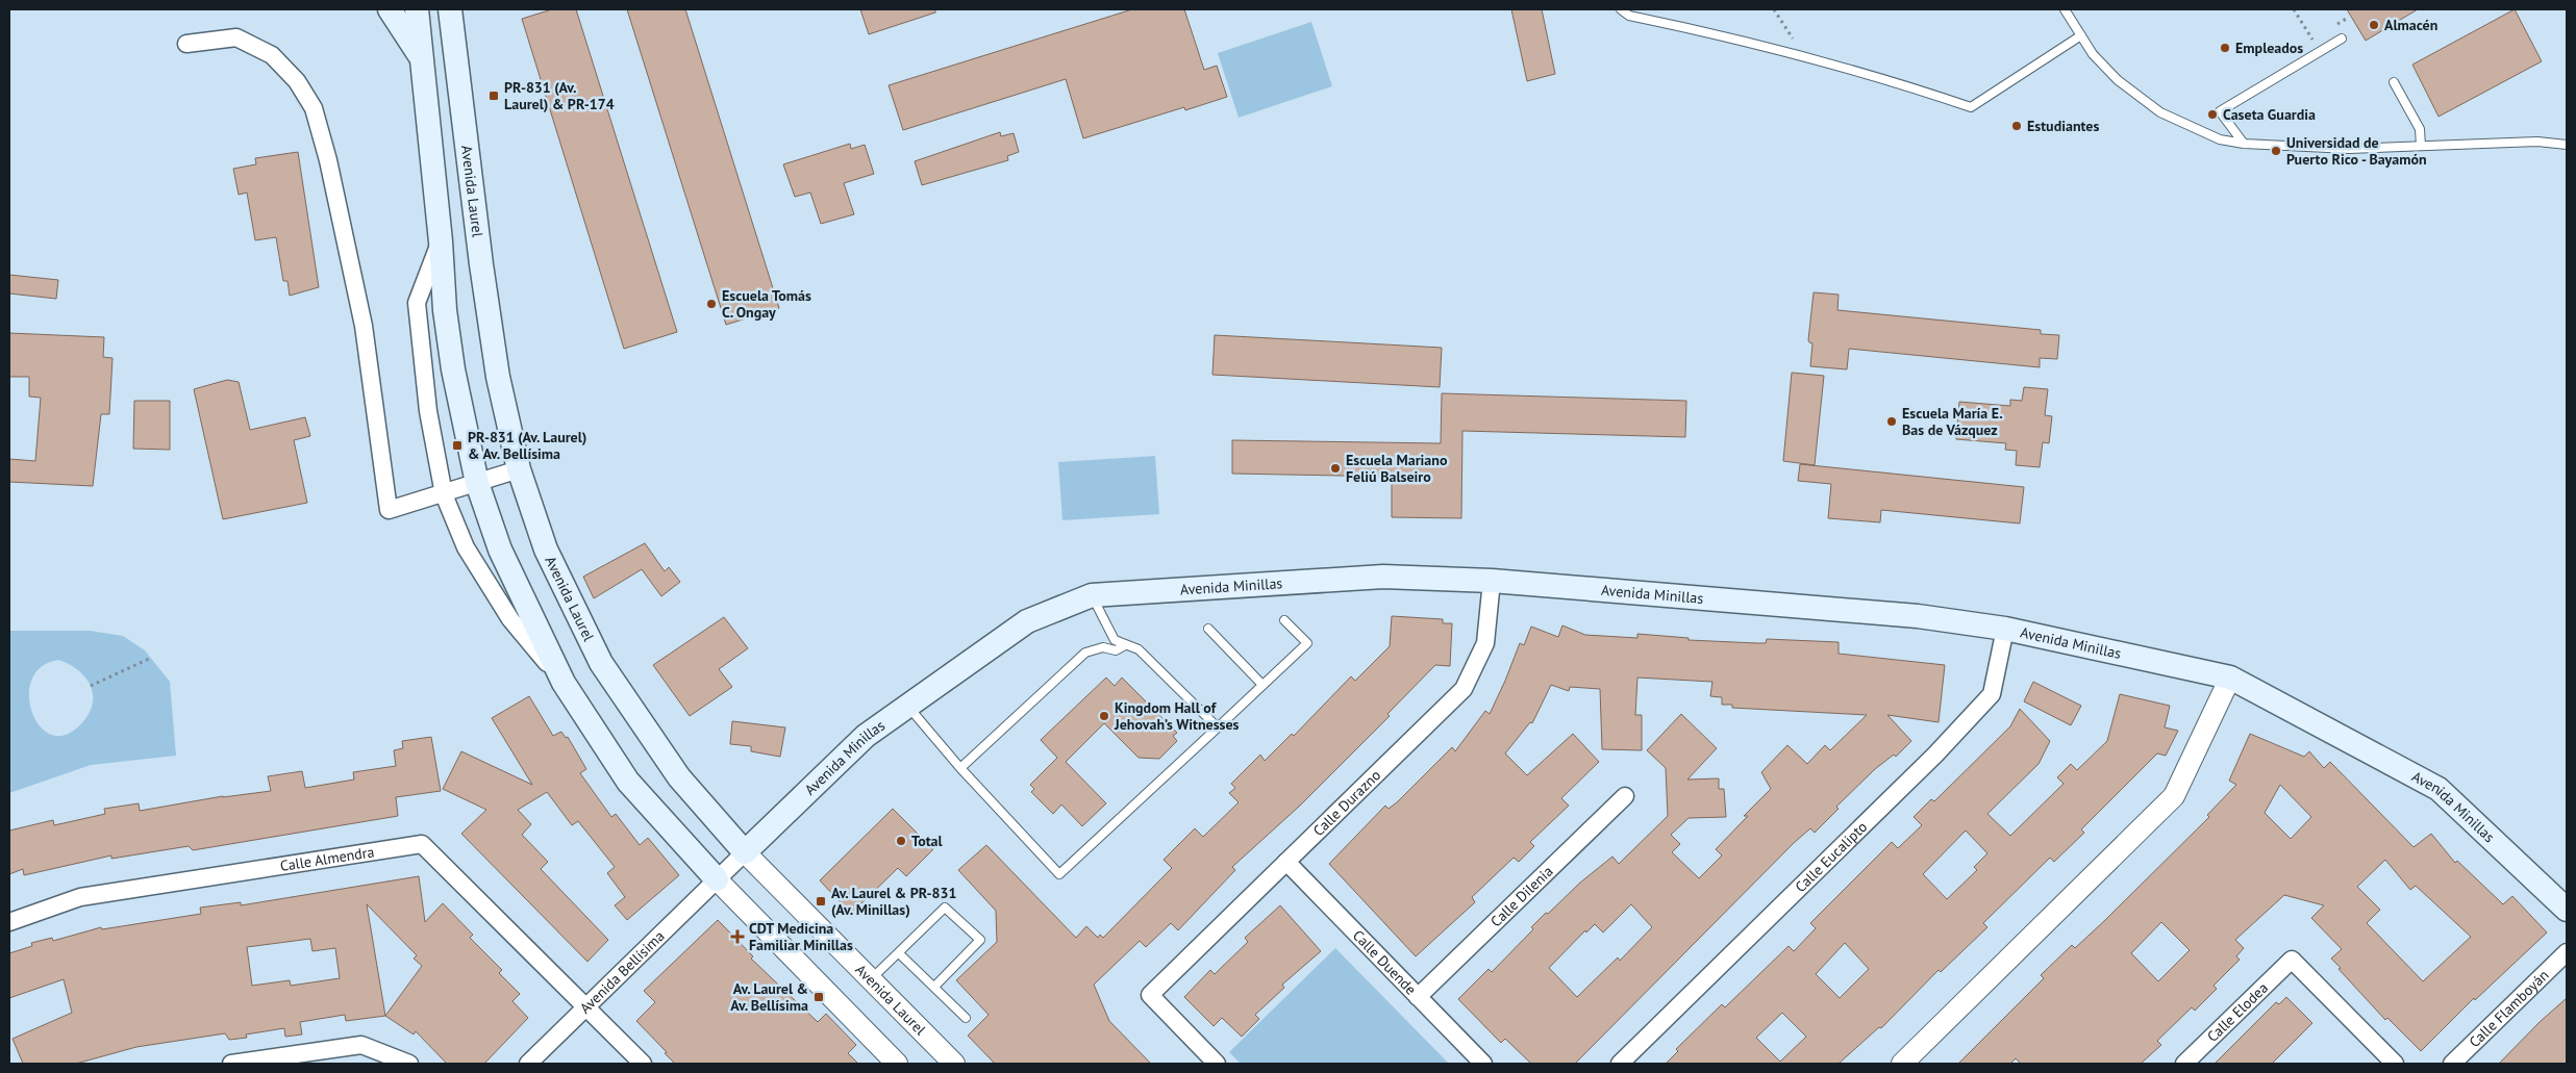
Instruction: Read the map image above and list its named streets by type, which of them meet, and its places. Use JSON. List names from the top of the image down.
{
  "streets": {
    "main road": ["Avenida Laurel", "Avenida Minillas"],
    "street": [
      "Calle Durazno",
      "Calle Eucalipto",
      "Calle Almendra",
      "Calle Dilenia",
      "Calle Duende",
      "Avenida Bellísima",
      "Calle Flamboyán",
      "Calle Elodea"
    ]
  },
  "crossings": [
    ["Avenida Laurel", "Avenida Minillas"],
    ["Avenida Laurel", "Avenida Bellísima"],
    ["Avenida Minillas", "Calle Durazno"],
    ["Avenida Minillas", "Calle Eucalipto"],
    ["Avenida Minillas", "Avenida Bellísima"],
    ["Calle Durazno", "Calle Duende"],
    ["Calle Almendra", "Avenida Bellísima"],
    ["Calle Dilenia", "Calle Duende"]
  ],
  "places": {
    "other": [
      "Almacén",
      "Empleados",
      "Caseta Guardia",
      "Estudiantes",
      "Universidad de Puerto Rico - Bayamón",
      "Escuela Tomás C. Ongay",
      "Escuela María E. Bas de Vázquez",
      "Escuela Mariano Feliú Balseiro",
      "Kingdom Hall of Jehovah’s Witnesses",
      "Total"
    ],
    "transit": [
      "PR-831 (Av. Laurel) & PR-174",
      "PR-831 (Av. Laurel) & Av. Bellísima",
      "Av. Laurel & PR-831 (Av. Minillas)",
      "Av. Laurel & Av. Bellísima"
    ],
    "health": ["CDT Medicina Familiar Minillas"]
  }
}
